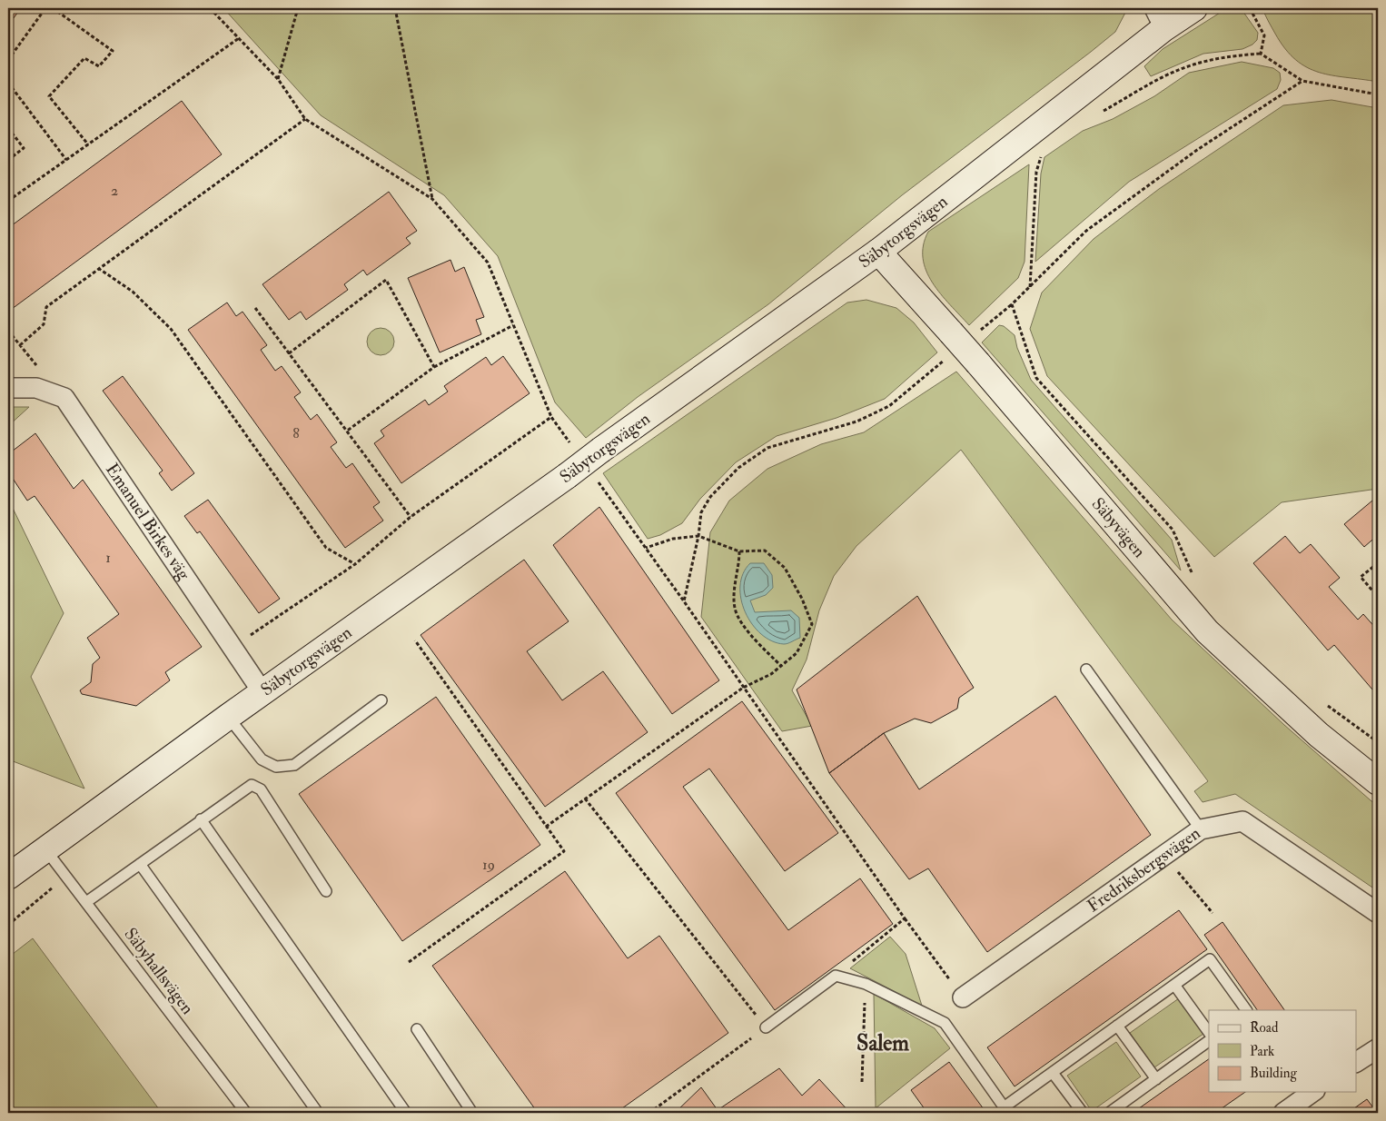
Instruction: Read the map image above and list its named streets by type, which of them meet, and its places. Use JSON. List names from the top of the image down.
{
  "streets": {
    "street": [
      "Säbytorgsvägen",
      "Emanuel Birkes väg",
      "Säbyvägen",
      "Fredriksbergsvägen"
    ],
    "lane": ["Säbyhallsvägen"]
  },
  "crossings": [
    ["Säbytorgsvägen", "Emanuel Birkes väg"],
    ["Säbytorgsvägen", "Säbyvägen"],
    ["Säbytorgsvägen", "Säbyhallsvägen"]
  ],
  "districts": ["Salem"],
  "house_numbers": [
    "2",
    "8",
    "1",
    "19"
  ],
  "legend": ["Road", "Park", "Building"]
}
